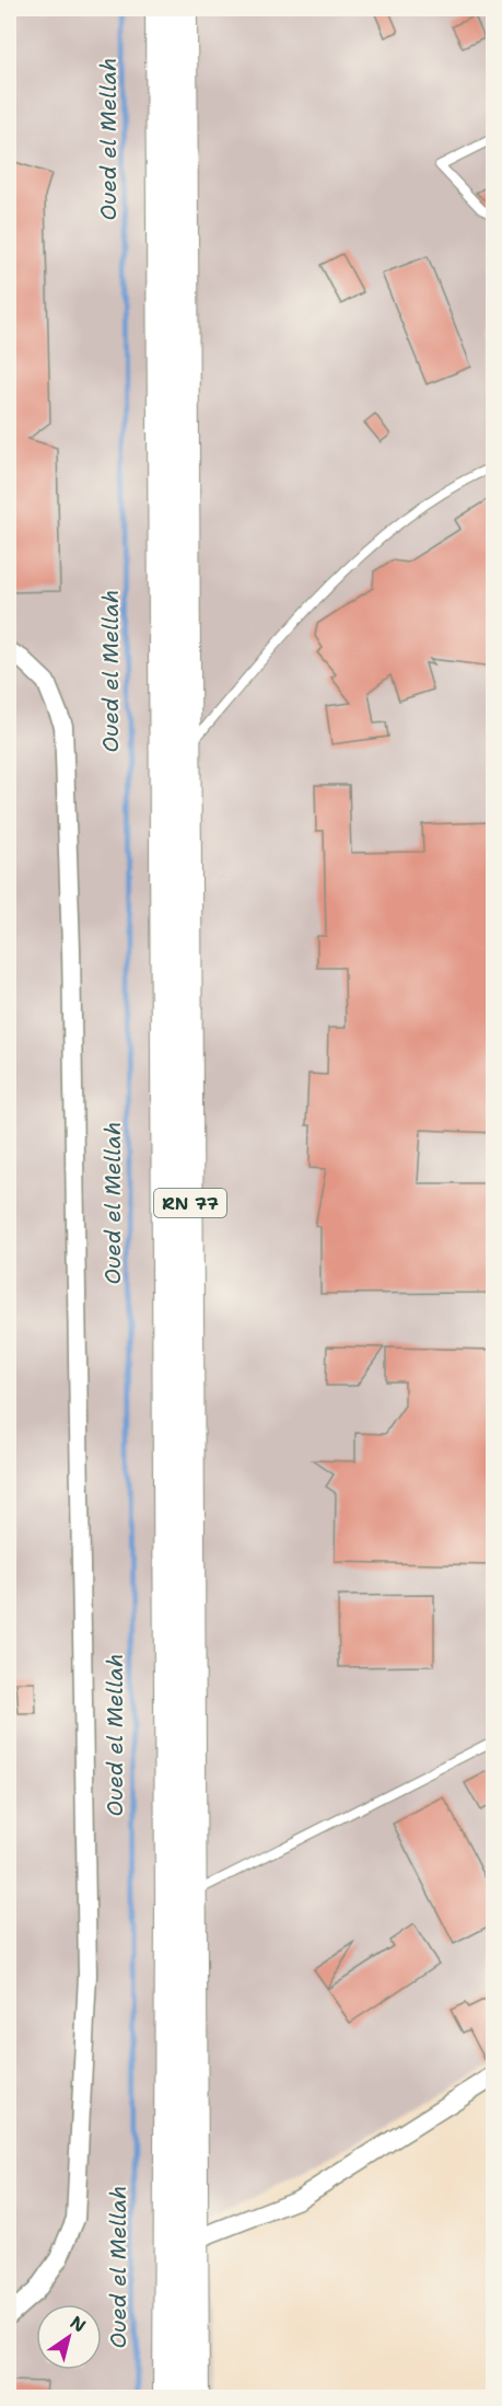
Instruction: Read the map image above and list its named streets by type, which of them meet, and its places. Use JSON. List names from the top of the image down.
{
  "streets": {
    "main road": ["RN 77"]
  },
  "water": ["Oued el Mellah"],
  "north": "top right"
}
